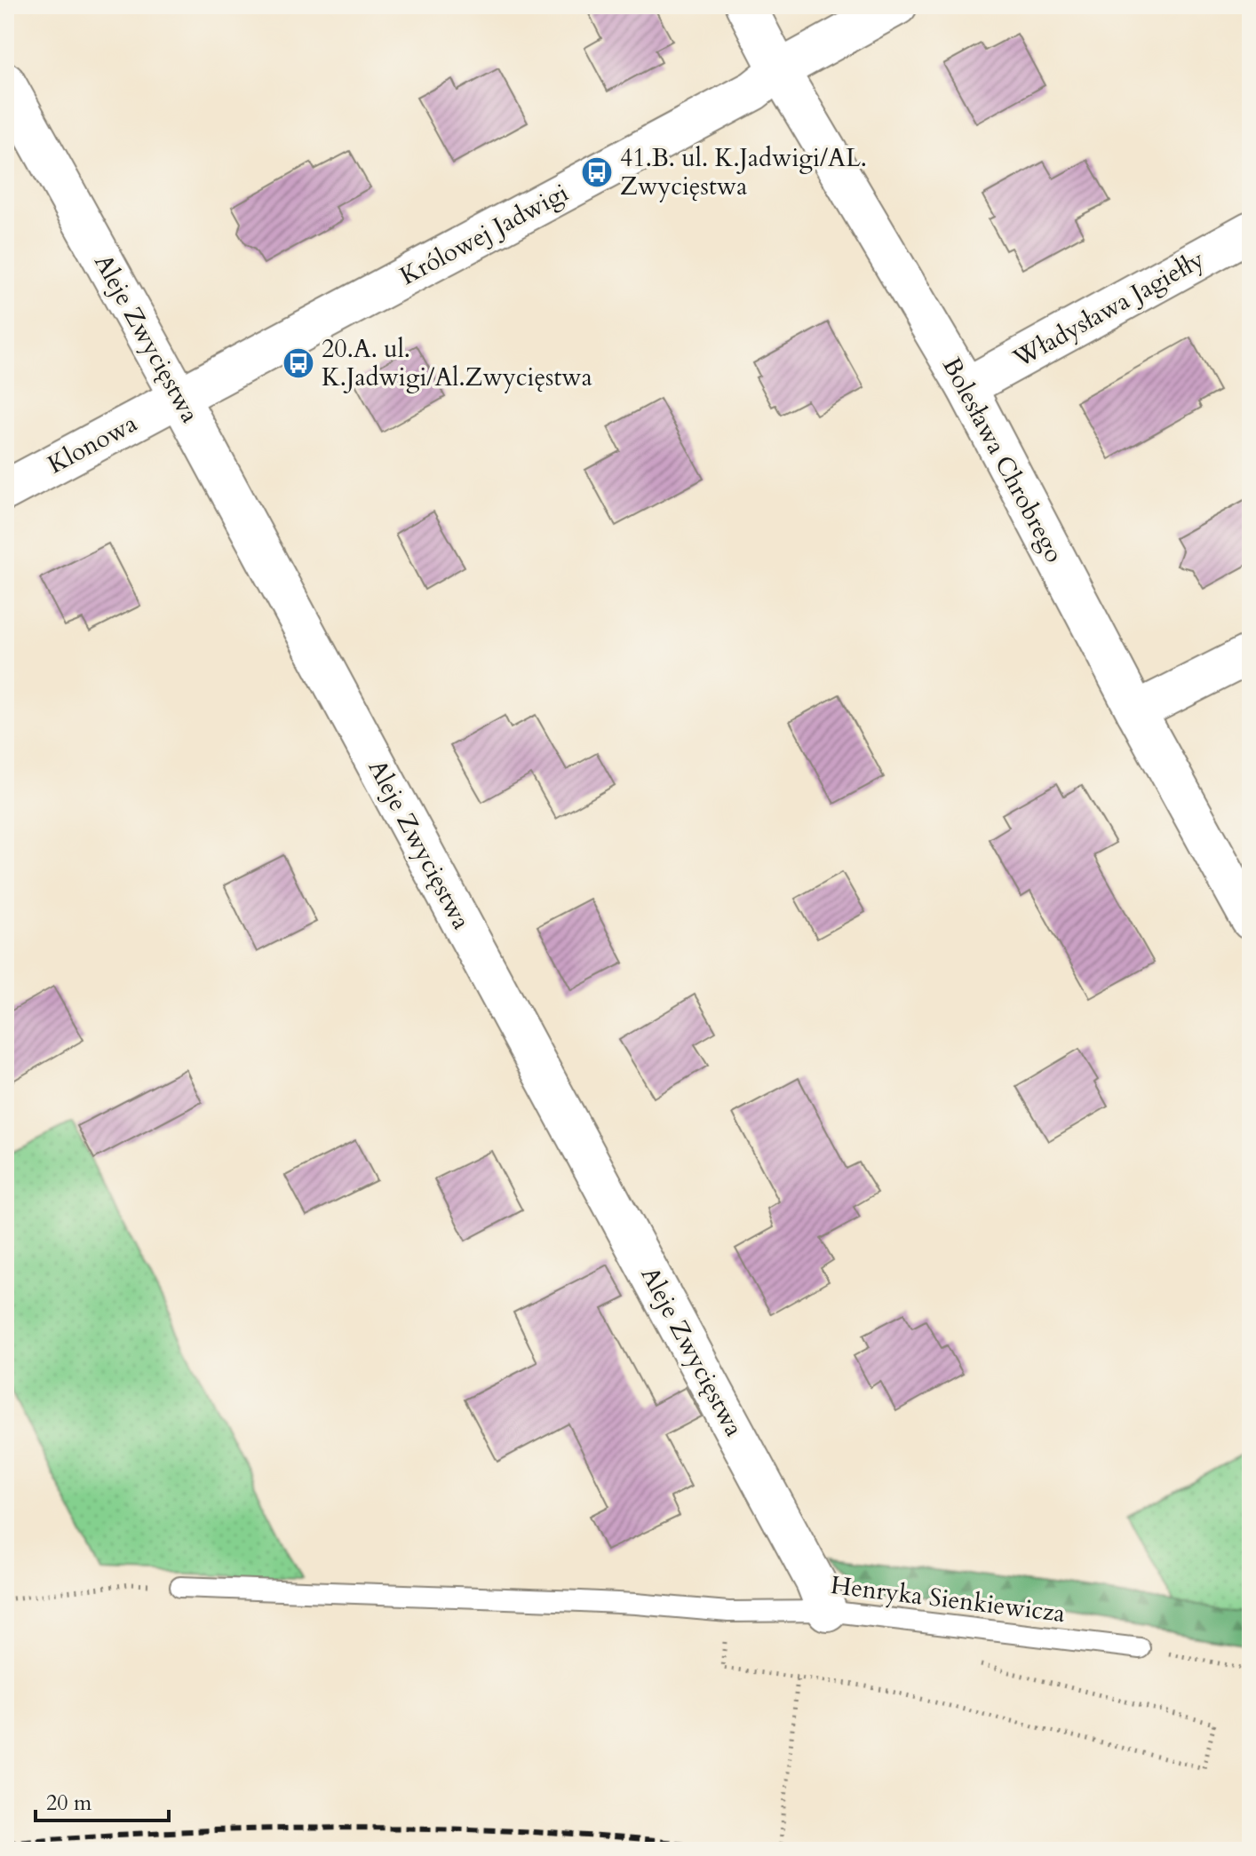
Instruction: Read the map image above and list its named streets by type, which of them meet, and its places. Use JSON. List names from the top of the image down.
{
  "streets": {
    "street": [
      "Królowej Jadwigi",
      "Władysława Jagiełły",
      "Aleje Zwycięstwa",
      "Klonowa",
      "Bolesława Chrobrego"
    ],
    "lane": ["Henryka Sienkiewicza"]
  },
  "crossings": [
    ["Królowej Jadwigi", "Aleje Zwycięstwa"],
    ["Królowej Jadwigi", "Klonowa"],
    ["Królowej Jadwigi", "Bolesława Chrobrego"],
    ["Władysława Jagiełły", "Bolesława Chrobrego"],
    ["Aleje Zwycięstwa", "Klonowa"],
    ["Aleje Zwycięstwa", "Henryka Sienkiewicza"]
  ],
  "places": {
    "bus stop": ["41.B. ul. K.Jadwigi/AL. Zwycięstwa", "20.A. ul. K.Jadwigi/Al.Zwycięstwa"]
  },
  "scale_bar": "20 m"
}
